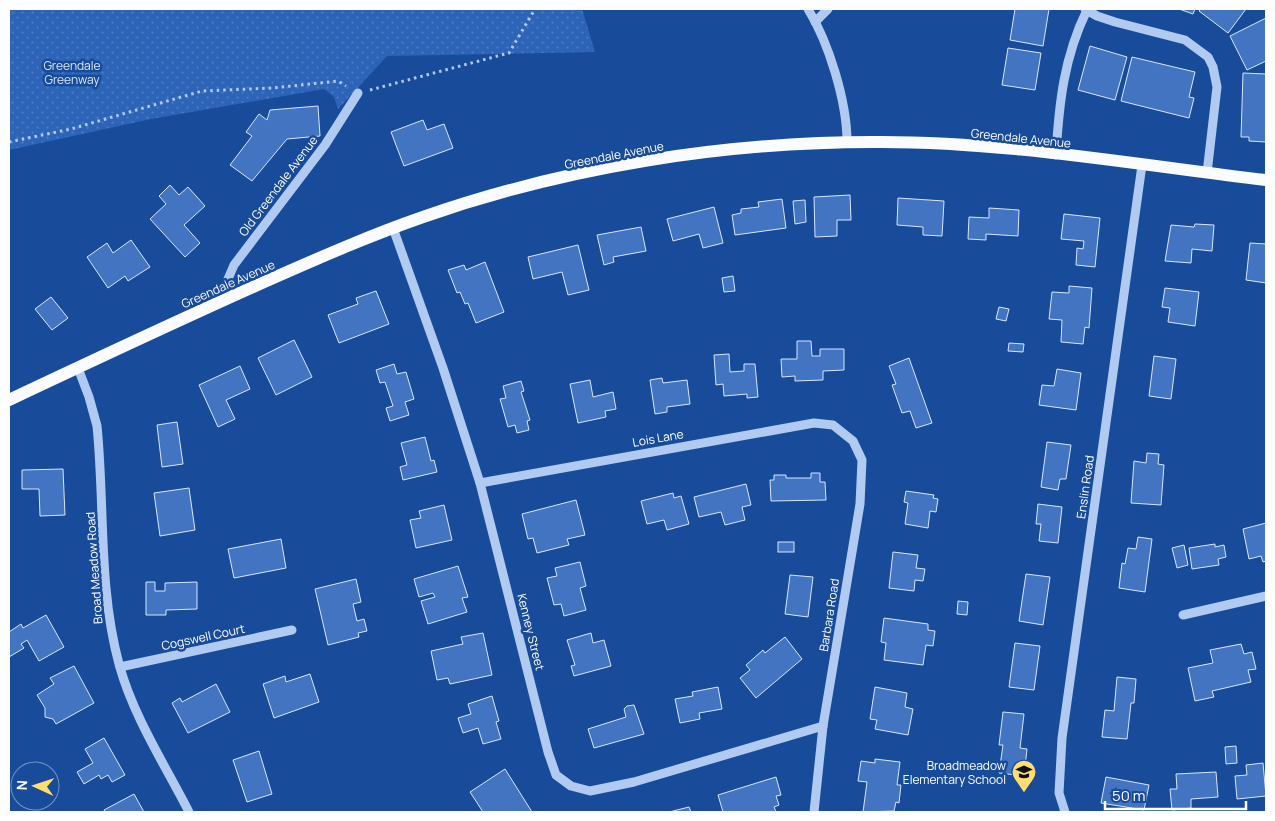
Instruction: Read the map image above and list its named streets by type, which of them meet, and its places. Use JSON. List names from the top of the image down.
{
  "streets": {
    "main road": ["Greendale Avenue"],
    "street": [
      "Old Greendale Avenue",
      "Lois Lane",
      "Enslin Road",
      "Broad Meadow Road",
      "Barbara Road",
      "Kenney Street",
      "Cogswell Court"
    ]
  },
  "crossings": [
    ["Greendale Avenue", "Old Greendale Avenue"],
    ["Greendale Avenue", "Enslin Road"],
    ["Greendale Avenue", "Broad Meadow Road"],
    ["Greendale Avenue", "Kenney Street"],
    ["Lois Lane", "Barbara Road"],
    ["Lois Lane", "Kenney Street"],
    ["Broad Meadow Road", "Cogswell Court"],
    ["Barbara Road", "Kenney Street"]
  ],
  "parks": ["Greendale Greenway"],
  "places": {
    "school or university": ["Broadmeadow Elementary School"]
  },
  "scale_bar": "50 m",
  "north": "left"
}
